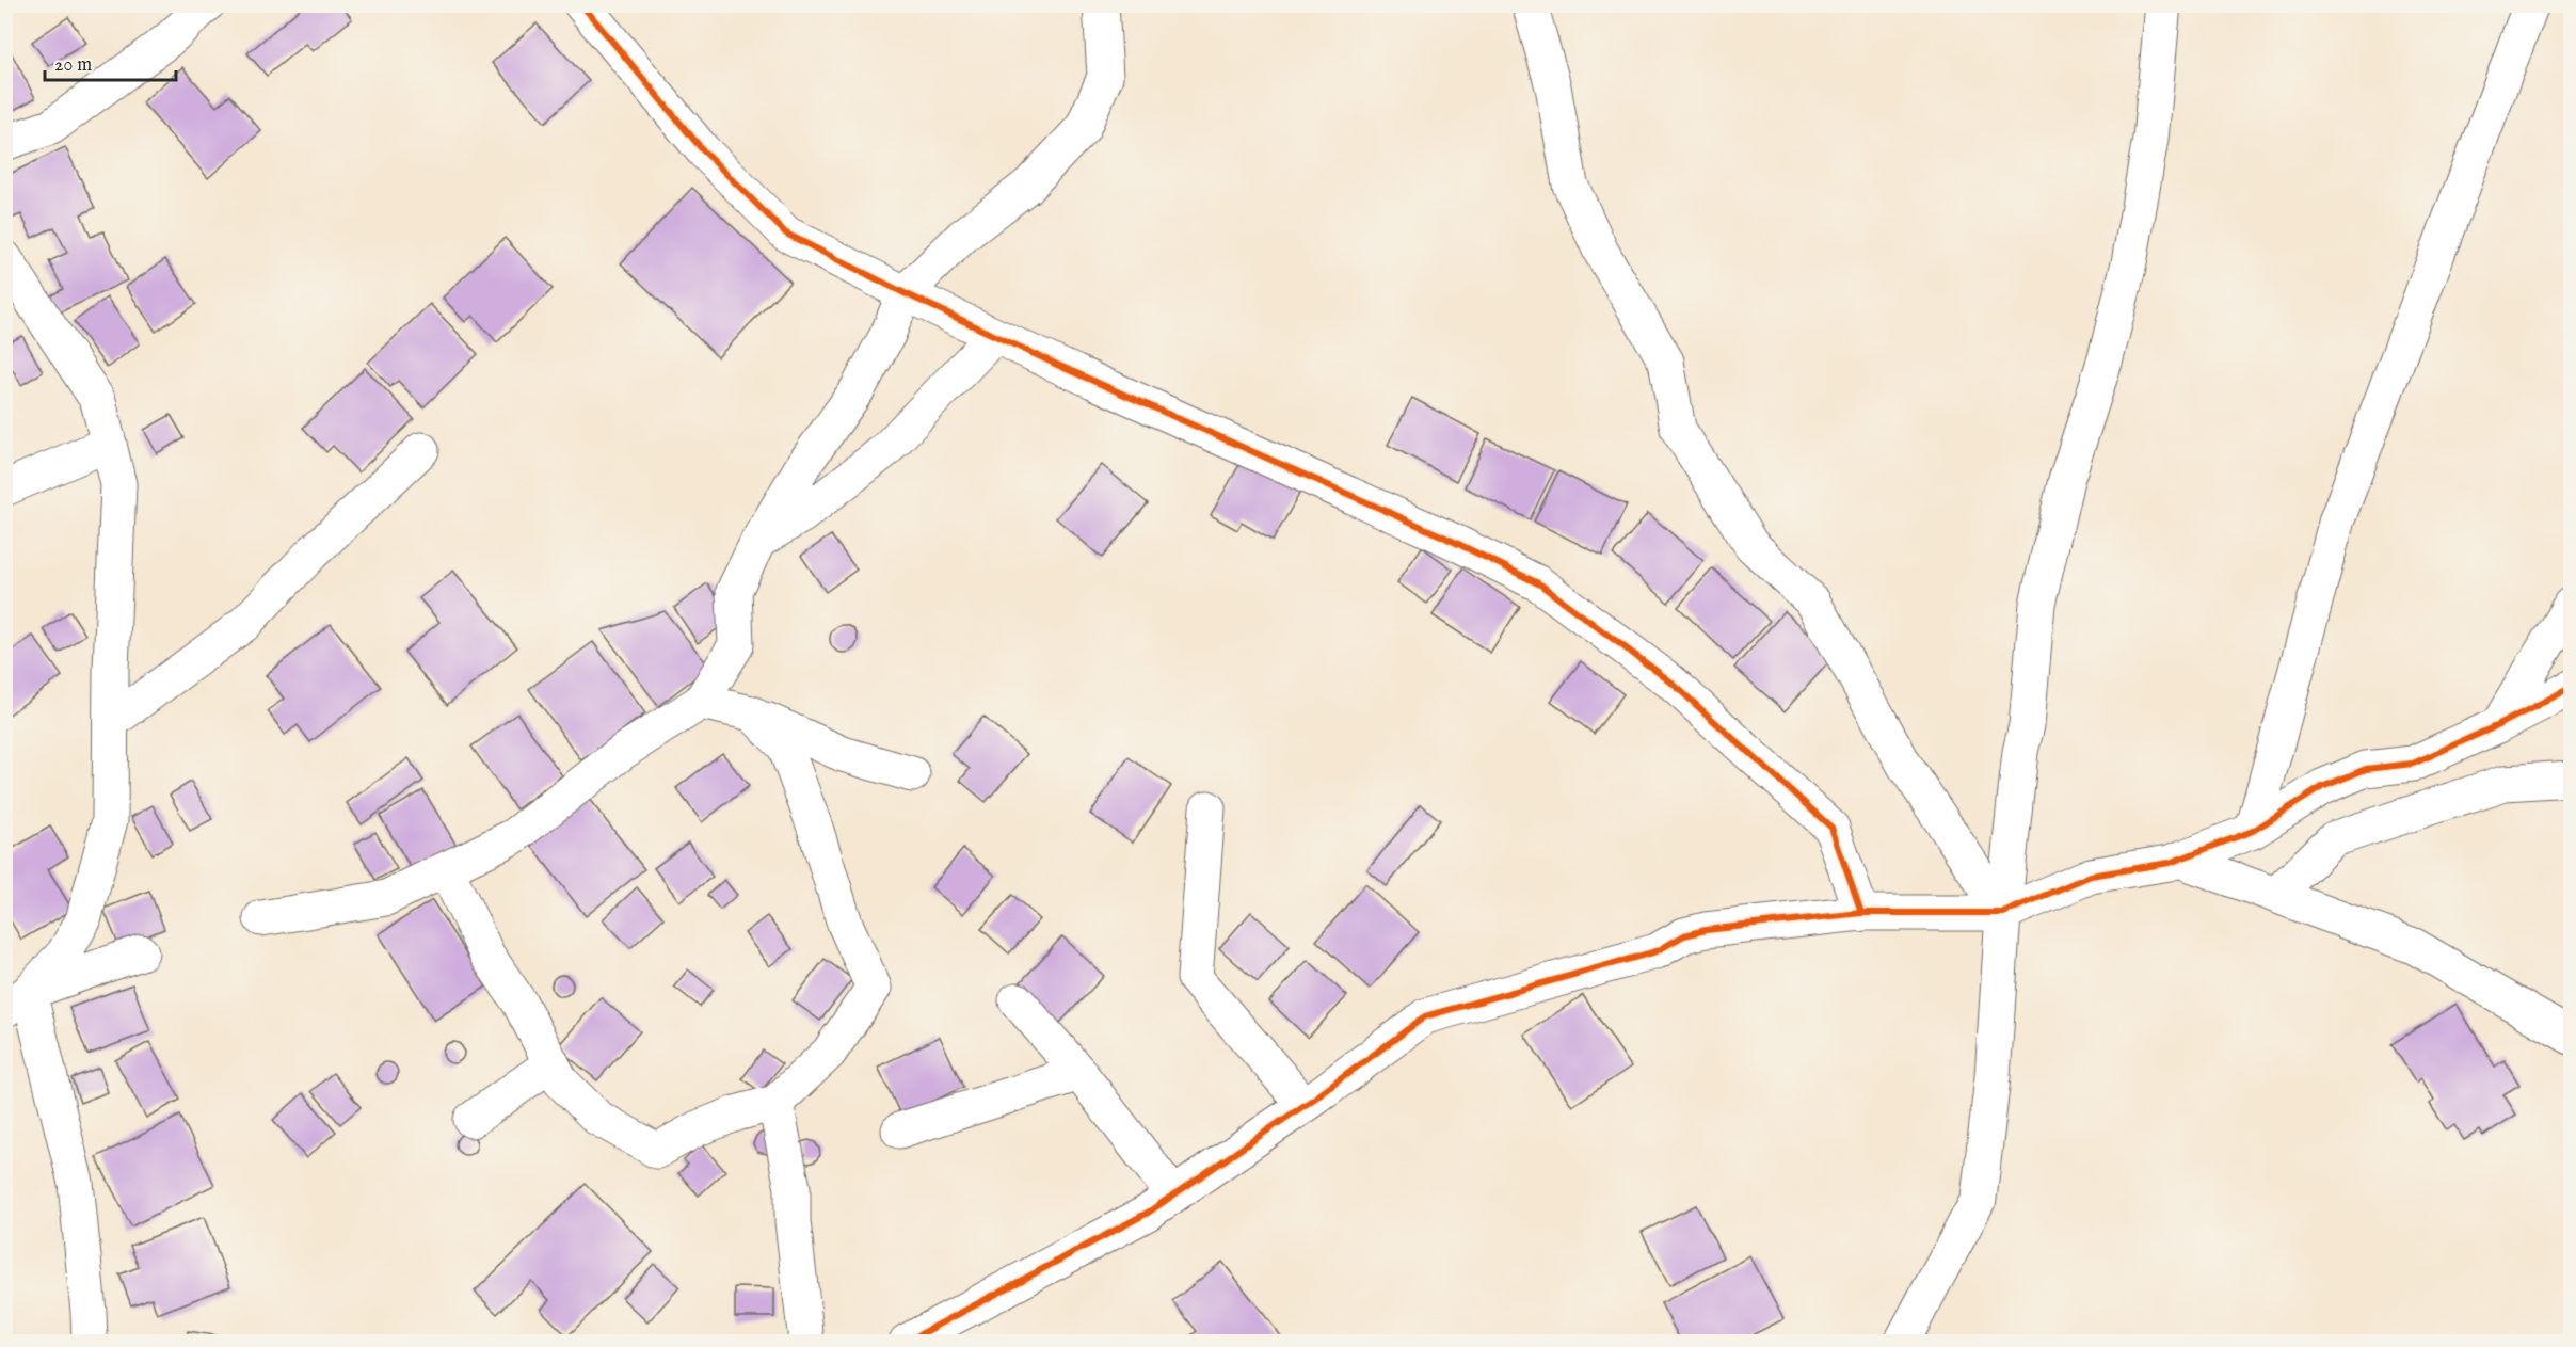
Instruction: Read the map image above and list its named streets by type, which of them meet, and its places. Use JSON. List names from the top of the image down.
{
  "scale_bar": "20 m"
}
